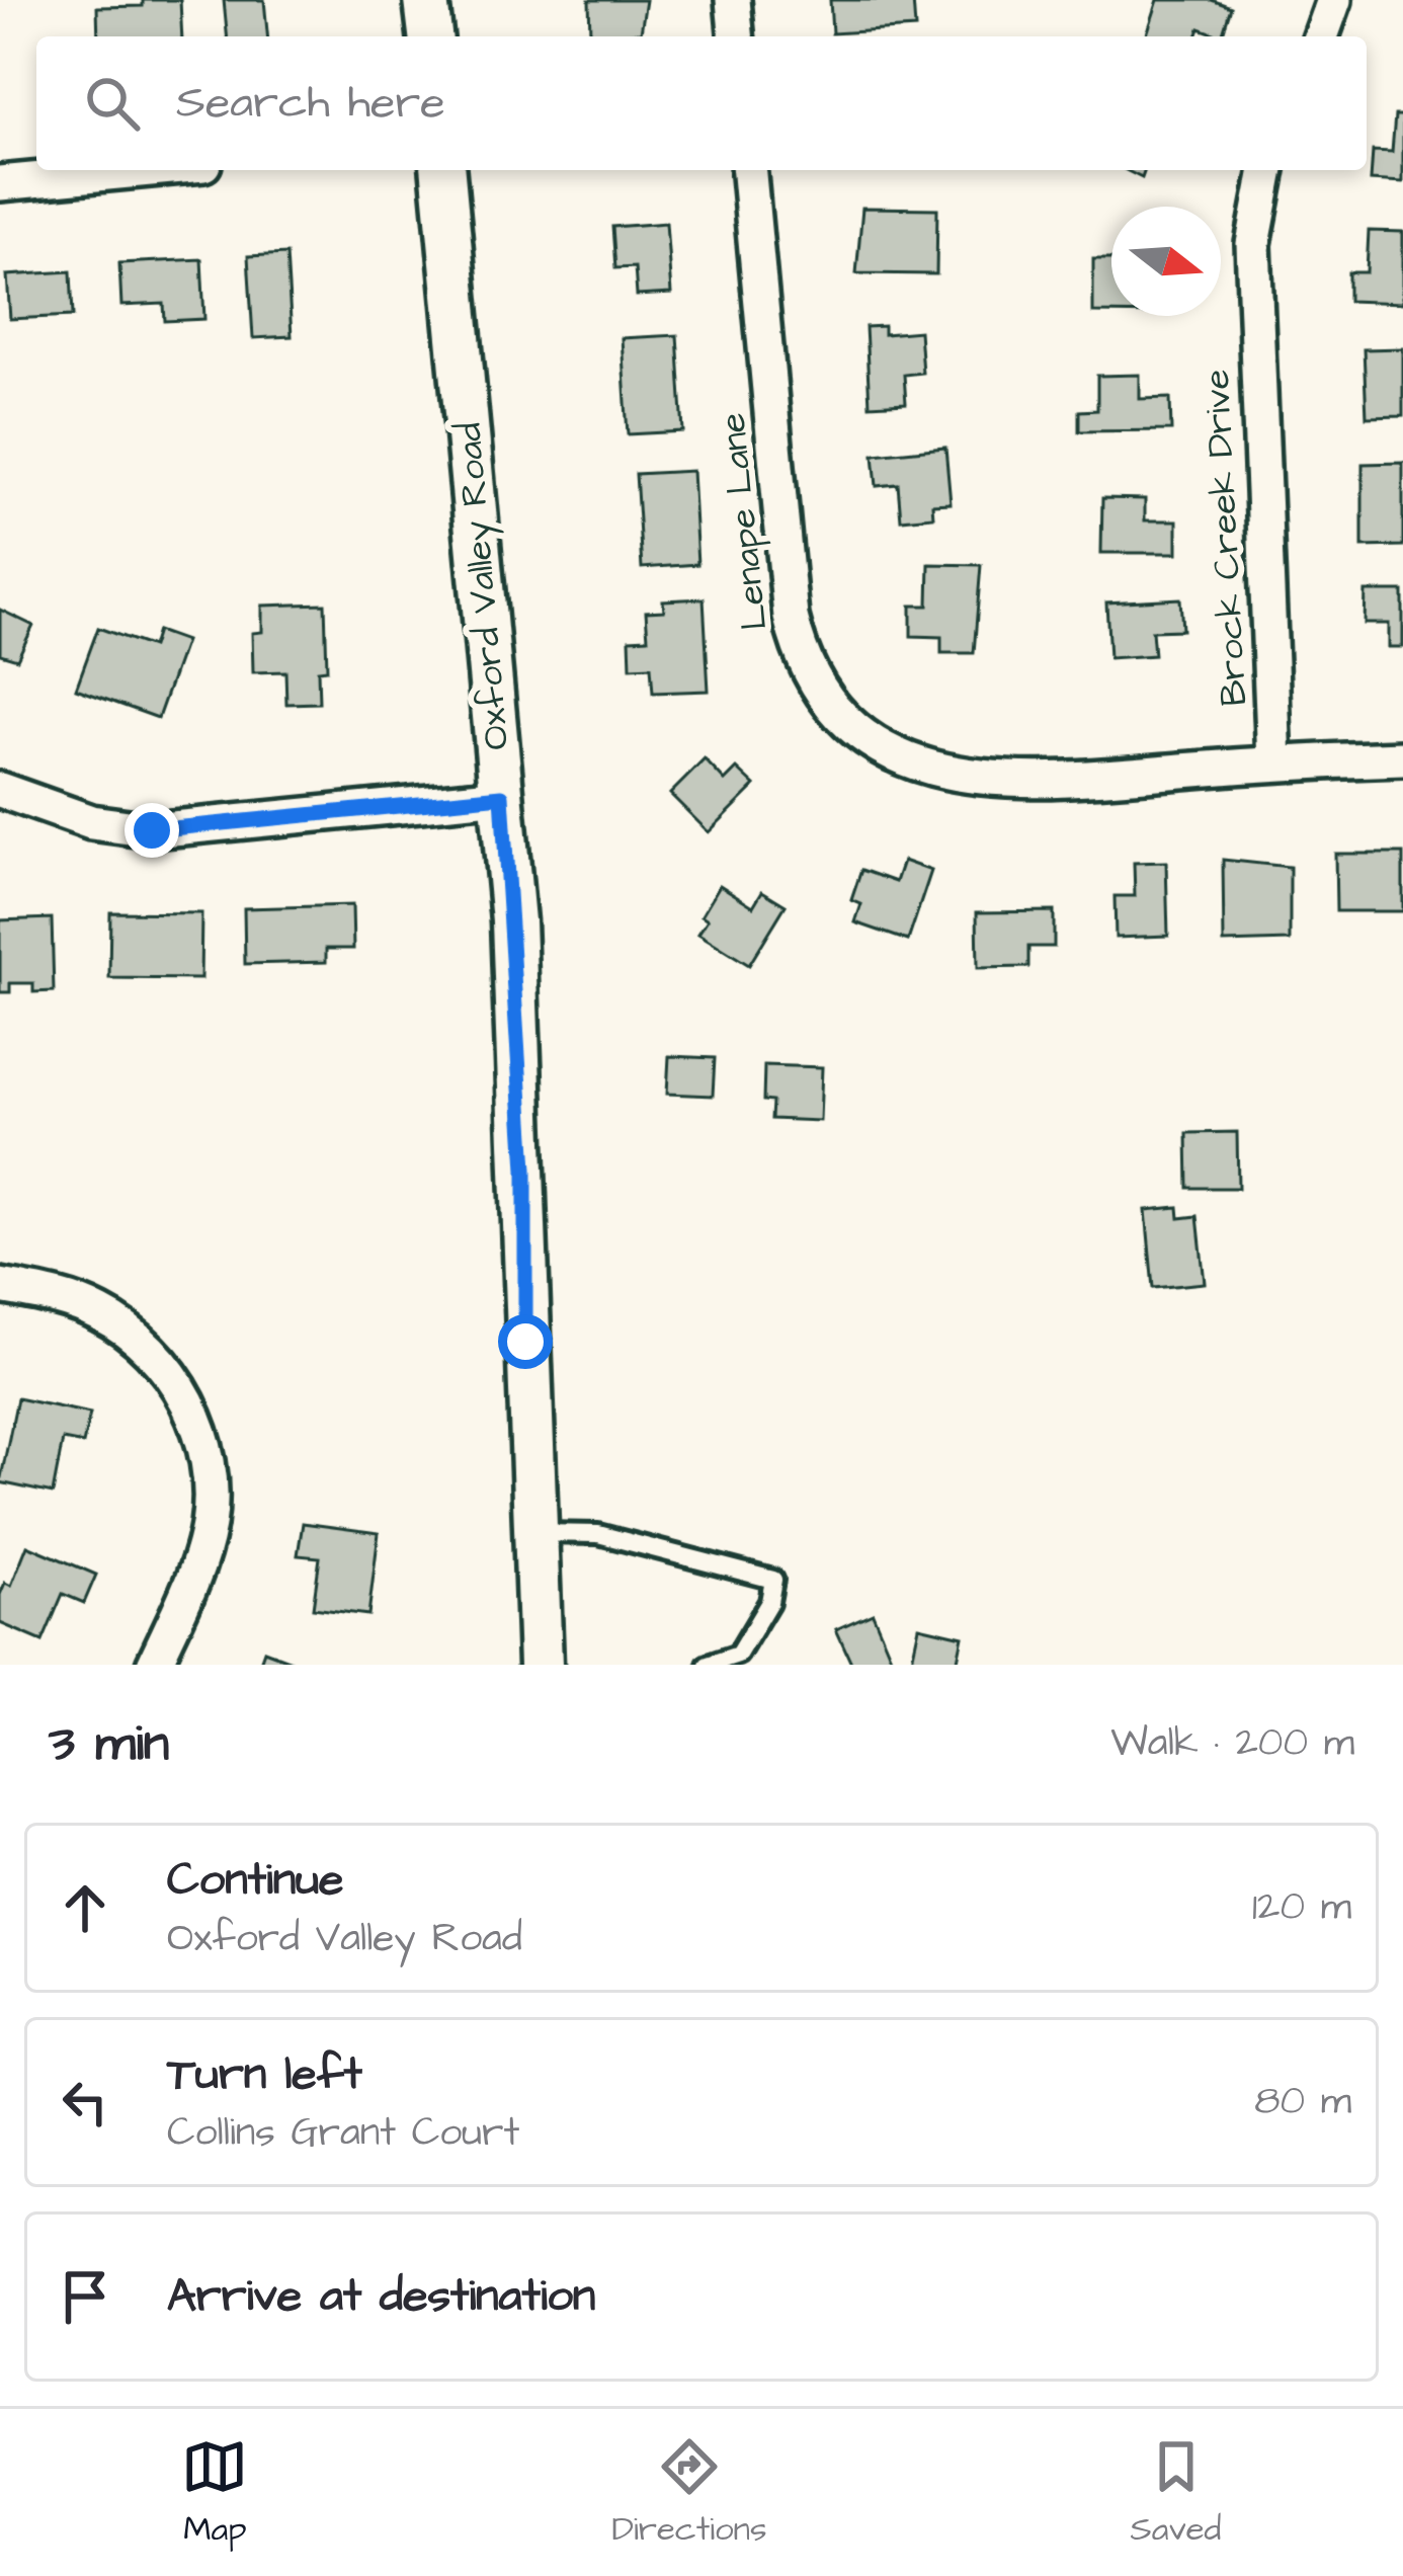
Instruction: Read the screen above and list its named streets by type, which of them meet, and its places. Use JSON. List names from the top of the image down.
{
  "streets": {
    "street": ["Lenape Lane", "Brock Creek Drive", "Oxford Valley Road"]
  },
  "crossings": [
    ["Lenape Lane", "Brock Creek Drive"]
  ],
  "north": "right",
  "page": {
    "search": "Search here",
    "heading": ["3 min", "Walk · 200 m"],
    "list": [
      ["Continue", "Oxford Valley Road", "120 m"],
      ["Turn left", "Collins Grant Court", "80 m"],
      "Arrive at destination"
    ],
    "nav": ["Map", "Directions", "Saved"]
  }
}
